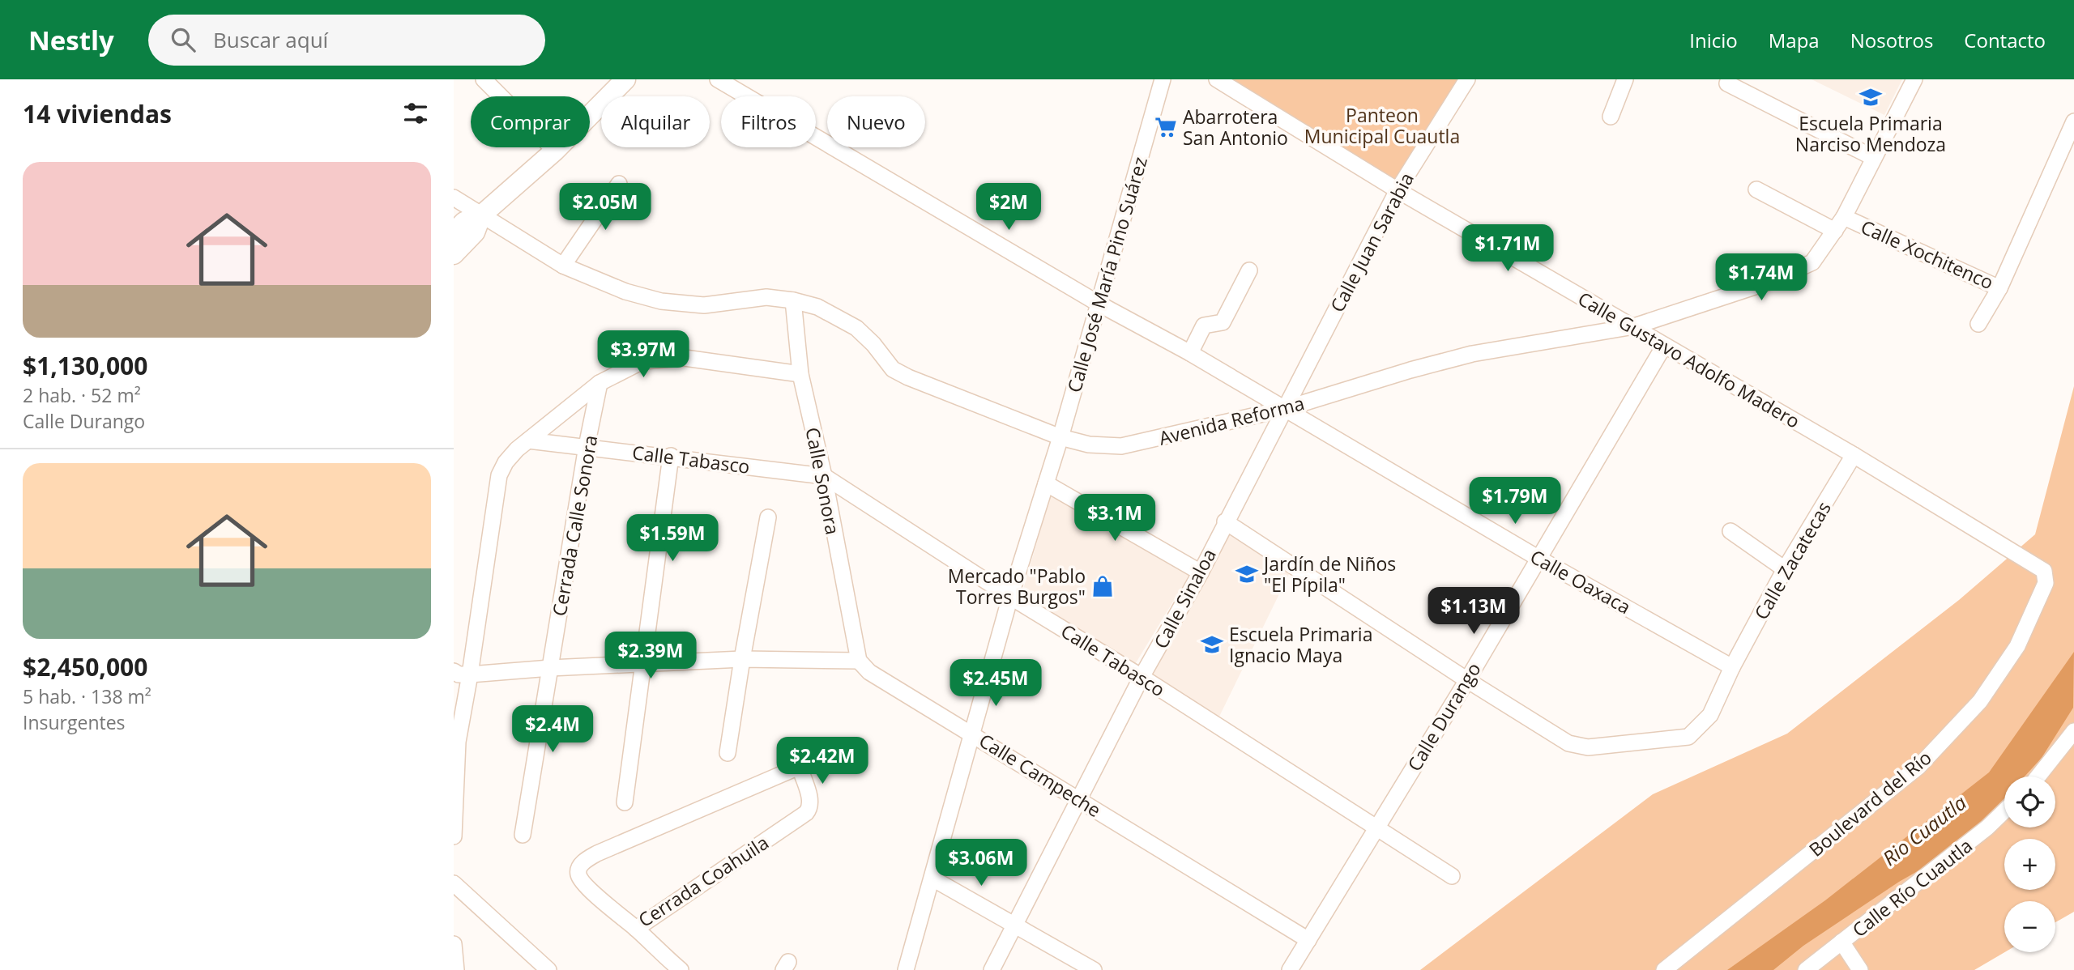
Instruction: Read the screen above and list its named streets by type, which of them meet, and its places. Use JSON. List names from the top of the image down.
{
  "streets": {
    "street": [
      "Calle Juan Sarabia",
      "Calle Xochitenco",
      "Calle José María Pino Suárez",
      "Calle Gustavo Adolfo Madero",
      "Avenida Reforma",
      "Calle Tabasco",
      "Calle Sonora",
      "Cerrada Calle Sonora",
      "Calle Zacatecas",
      "Calle Oaxaca",
      "Calle Sinaloa",
      "Calle Durango",
      "Calle Campeche",
      "Boulevard del Río",
      "Cerrada Coahuila",
      "Calle Río Cuautla"
    ]
  },
  "crossings": [
    ["Calle Juan Sarabia", "Calle Gustavo Adolfo Madero"],
    ["Calle Juan Sarabia", "Avenida Reforma"],
    ["Calle Juan Sarabia", "Calle Oaxaca"],
    ["Calle Juan Sarabia", "Calle Sinaloa"],
    ["Calle Xochitenco", "Avenida Reforma"],
    ["Calle José María Pino Suárez", "Avenida Reforma"],
    ["Calle José María Pino Suárez", "Calle Tabasco"],
    ["Calle José María Pino Suárez", "Calle Oaxaca"],
    ["Calle José María Pino Suárez", "Calle Campeche"],
    ["Calle Gustavo Adolfo Madero", "Avenida Reforma"],
    ["Calle Gustavo Adolfo Madero", "Calle Zacatecas"],
    ["Calle Gustavo Adolfo Madero", "Calle Durango"],
    ["Calle Gustavo Adolfo Madero", "Boulevard del Río"],
    ["Avenida Reforma", "Calle Sonora"],
    ["Avenida Reforma", "Calle Oaxaca"],
    ["Avenida Reforma", "Calle Sinaloa"],
    ["Calle Tabasco", "Calle Sonora"],
    ["Calle Tabasco", "Cerrada Calle Sonora"],
    ["Calle Tabasco", "Calle Sinaloa"],
    ["Calle Tabasco", "Calle Durango"],
    ["Calle Sonora", "Calle Campeche"],
    ["Calle Zacatecas", "Calle Oaxaca"],
    ["Calle Zacatecas", "Calle Durango"],
    ["Calle Oaxaca", "Calle Sinaloa"],
    ["Calle Oaxaca", "Calle Durango"],
    ["Calle Sinaloa", "Calle Campeche"],
    ["Calle Durango", "Calle Campeche"]
  ],
  "water": ["Rio Cuautla"],
  "parks": ["Panteon Municipal Cuautla"],
  "places": {
    "school or university": ["Escuela Primaria Narciso Mendoza", "Jardín de Niños \"El Pípila\"", "Escuela Primaria Ignacio Maya"],
    "supermarket": ["Abarrotera San Antonio"],
    "shop": ["Mercado \"Pablo Torres Burgos\""]
  },
  "page": {
    "header": "Nestly",
    "search": "Buscar aquí",
    "nav": [
      "Inicio",
      "Mapa",
      "Nosotros",
      "Contacto"
    ],
    "heading": "14 viviendas",
    "chip": [
      "Comprar",
      "Alquilar",
      "Filtros",
      "Nuevo"
    ],
    "list": [
      {
        "name": "$1,130,000",
        "note": "2 hab. · 52 m² · Calle Durango"
      },
      {
        "name": "$2,450,000",
        "note": "5 hab. · 138 m² · Insurgentes"
      }
    ],
    "price": [
      "$2.05M",
      "$2M",
      "$1.71M",
      "$1.74M",
      "$3.97M",
      "$1.79M",
      "$3.1M",
      "$1.59M",
      "$1.13M",
      "$2.39M",
      "$2.45M",
      "$2.4M",
      "$2.42M",
      "$3.06M"
    ],
    "map_buttons": ["+", "−"]
  }
}
